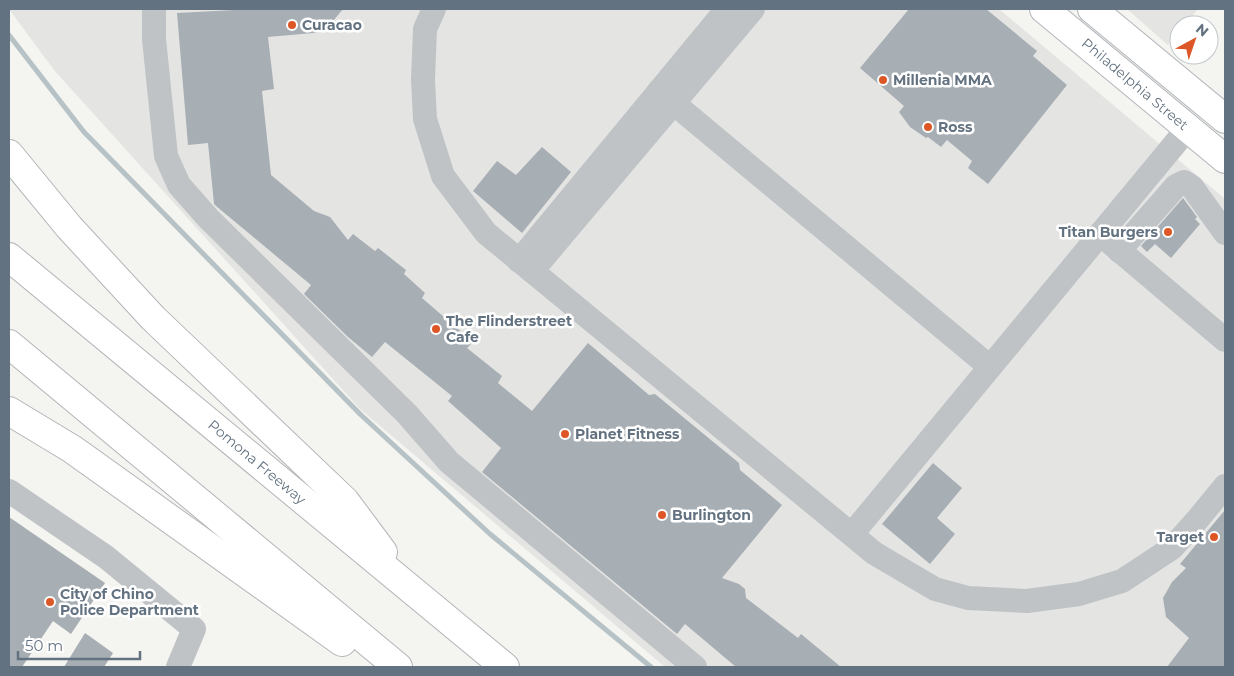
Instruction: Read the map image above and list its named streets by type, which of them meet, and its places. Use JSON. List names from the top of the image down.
{
  "streets": {
    "main road": ["Philadelphia Street", "Pomona Freeway"]
  },
  "places": [
    "Curacao",
    "Millenia MMA",
    "Ross",
    "Titan Burgers",
    "The Flinderstreet Cafe",
    "Planet Fitness",
    "Burlington",
    "Target",
    "City of Chino Police Department"
  ],
  "scale_bar": "50 m",
  "north": "top right"
}
